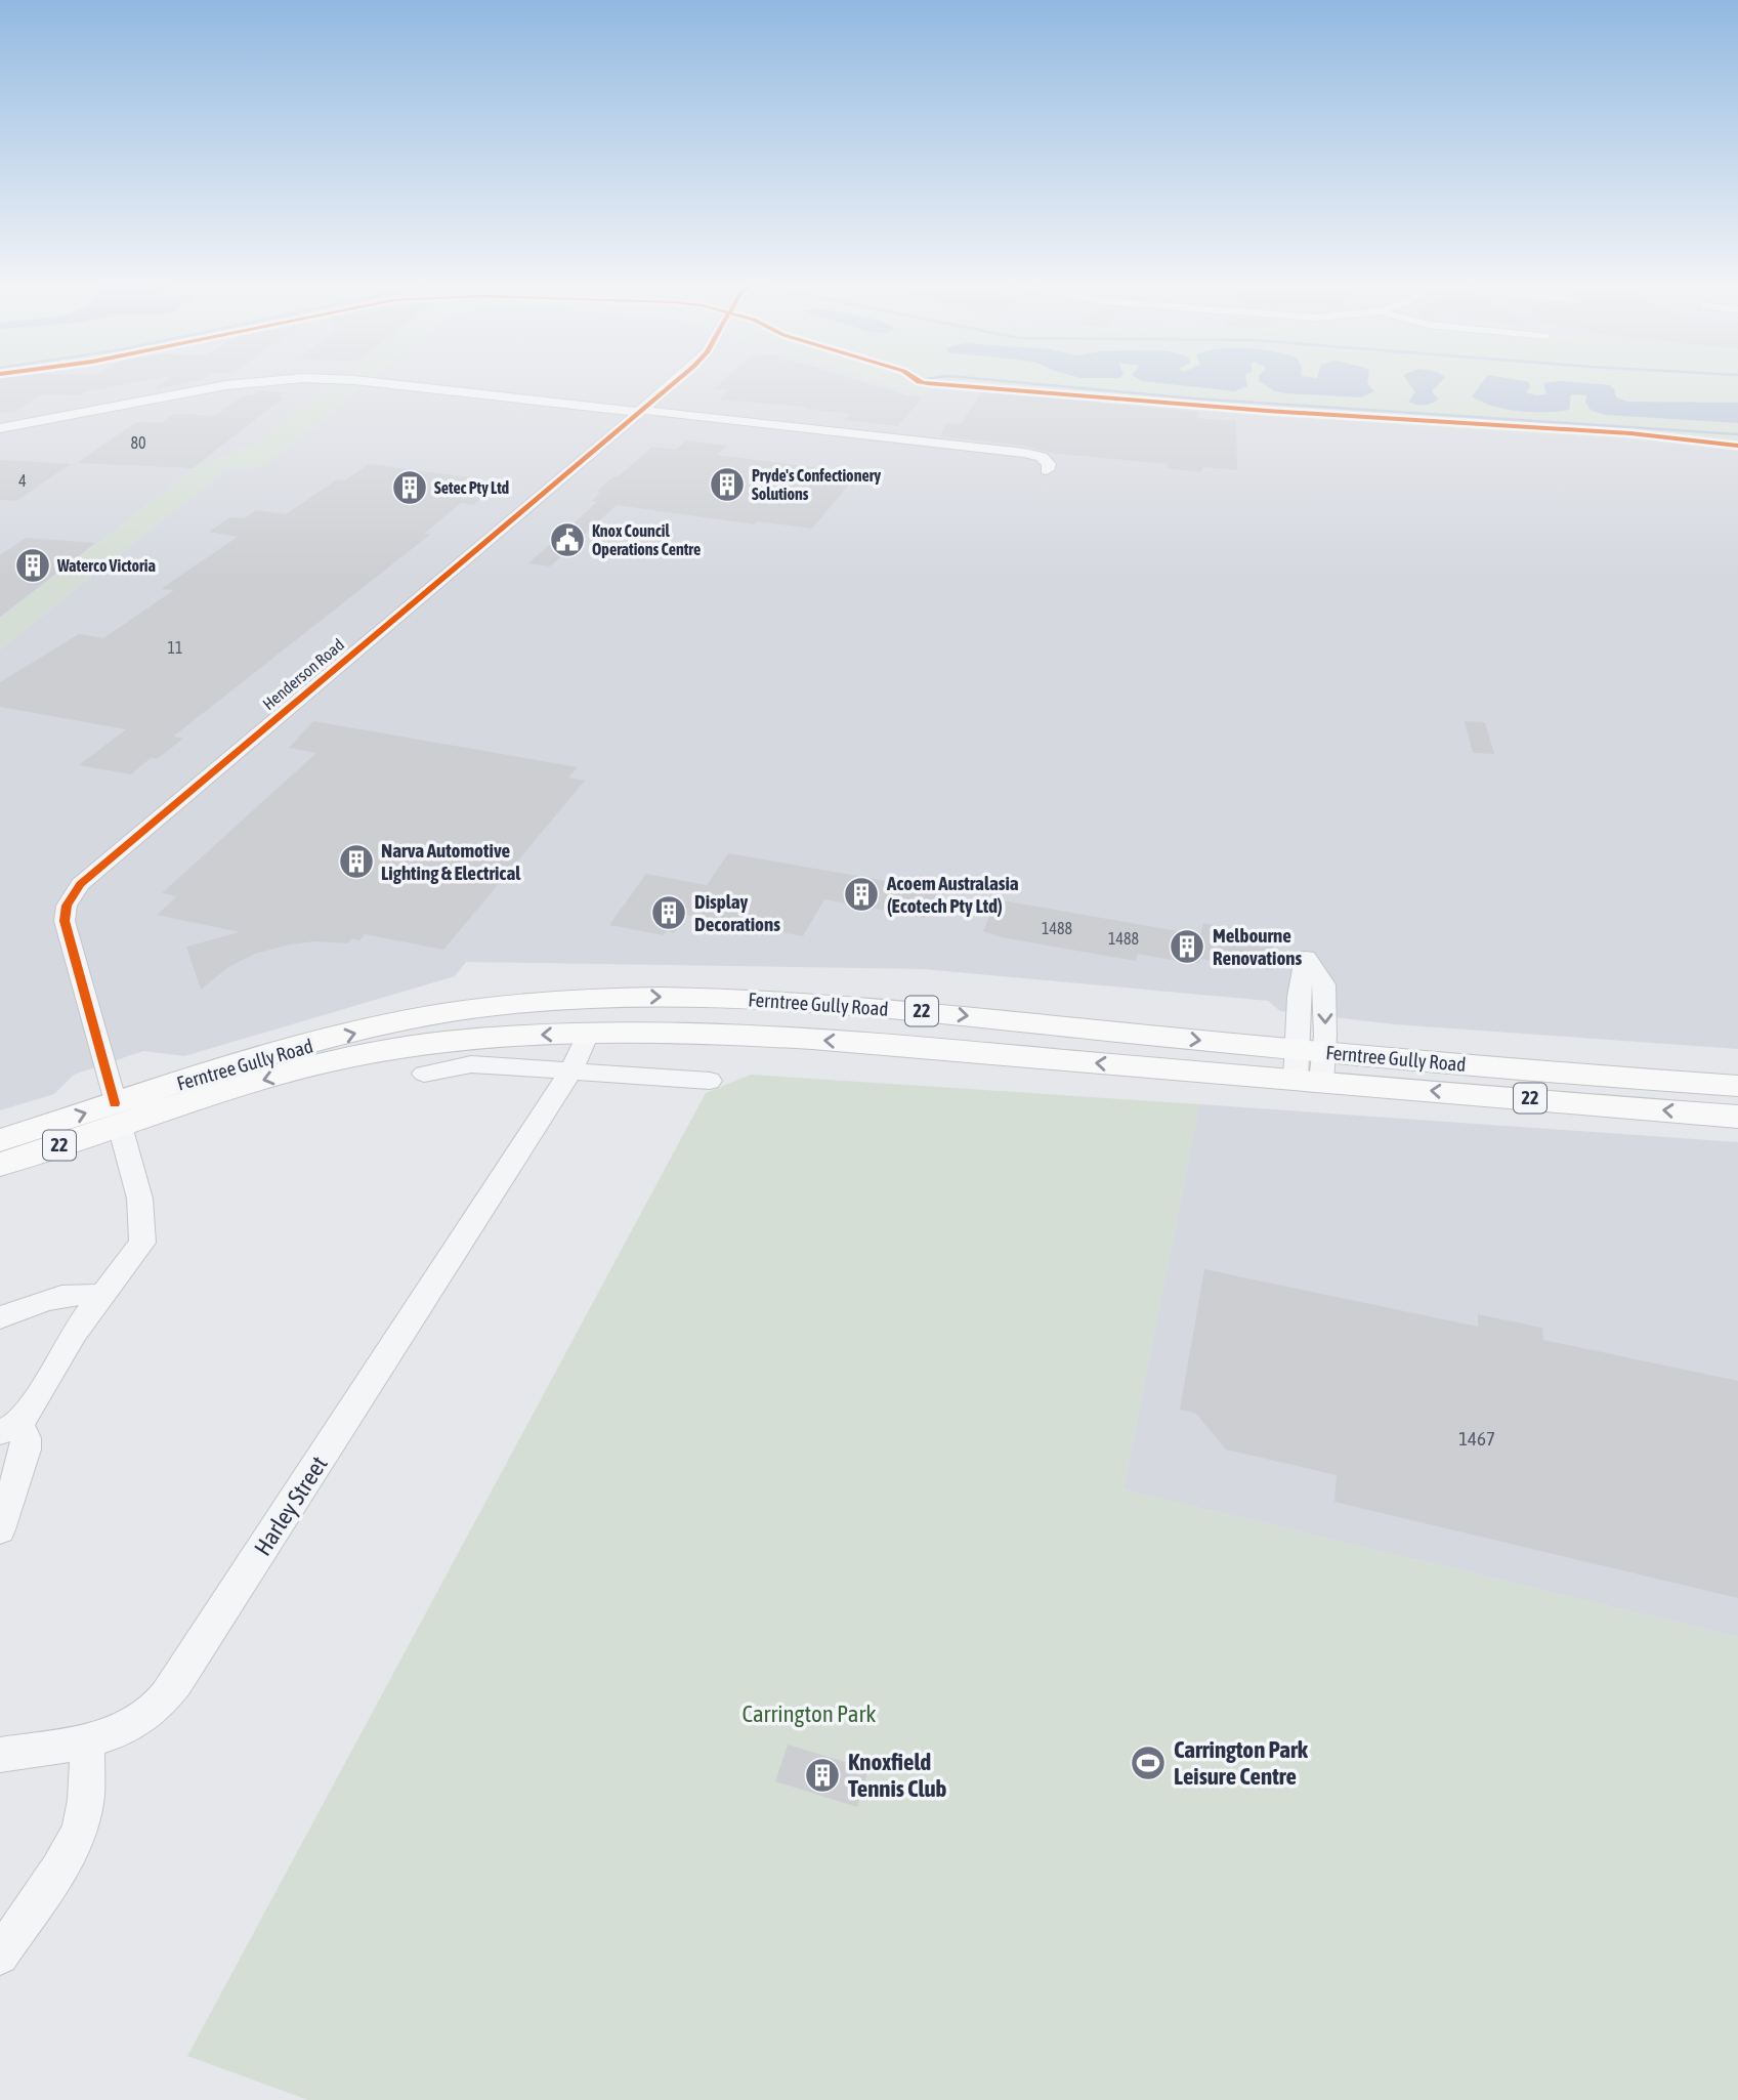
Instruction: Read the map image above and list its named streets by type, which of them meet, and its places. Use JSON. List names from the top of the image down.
{
  "streets": {
    "main road": ["Ferntree Gully Road", "22"],
    "street": ["Henderson Road", "Harley Street"]
  },
  "crossings": [
    ["Henderson Road", "Ferntree Gully Road"],
    ["Ferntree Gully Road", "Harley Street"]
  ],
  "parks": ["Carrington Park"],
  "places": {
    "building": [
      "Pryde's Confectionery Solutions",
      "Setec Pty Ltd",
      "Waterco Victoria",
      "Narva Automotive Lighting & Electrical",
      "Acoem Australasia (Ecotech Pty Ltd)",
      "Display Decorations",
      "Melbourne Renovations",
      "Knoxfield Tennis Club"
    ],
    "public building": ["Knox Council Operations Centre"],
    "sports": ["Carrington Park Leisure Centre"]
  },
  "house_numbers": [
    "80",
    "4",
    "11",
    "1488",
    "1488",
    "1467"
  ]
}
